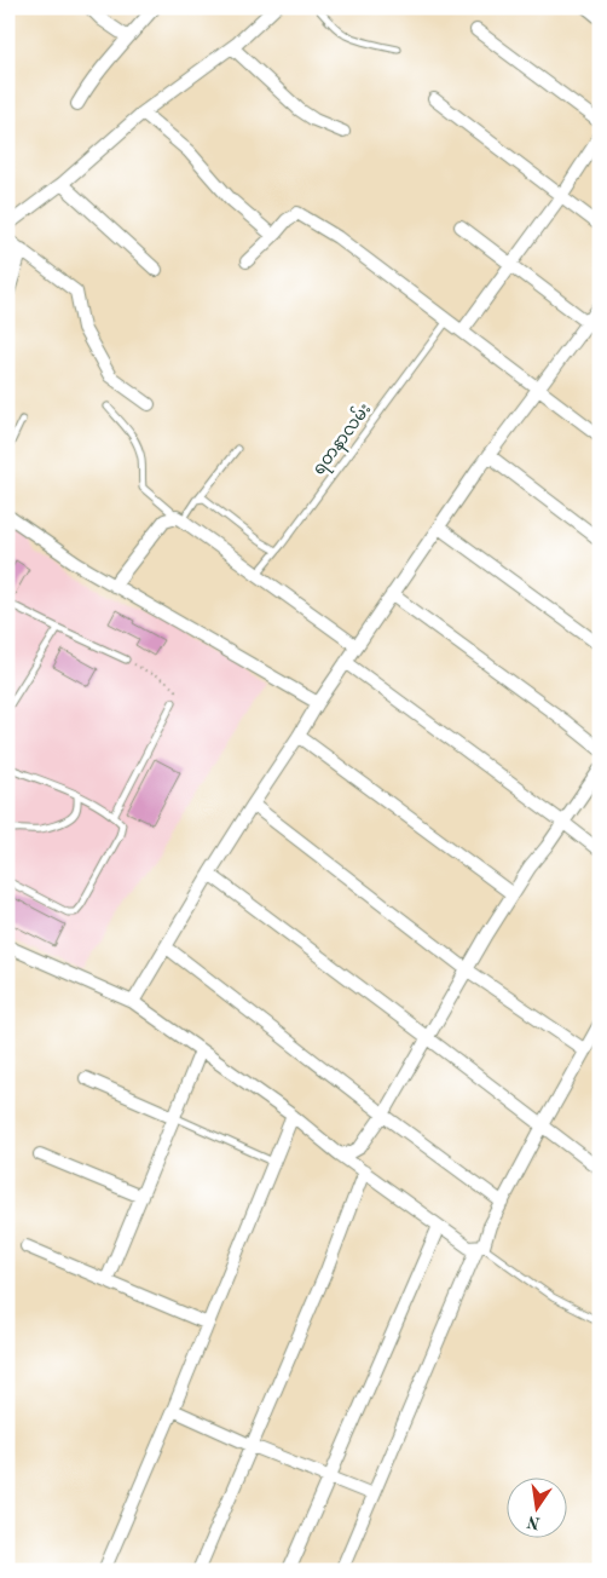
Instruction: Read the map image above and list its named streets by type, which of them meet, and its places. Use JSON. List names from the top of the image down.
{
  "streets": {
    "lane": ["ရတနာလမ်း"]
  },
  "north": "bottom"
}
